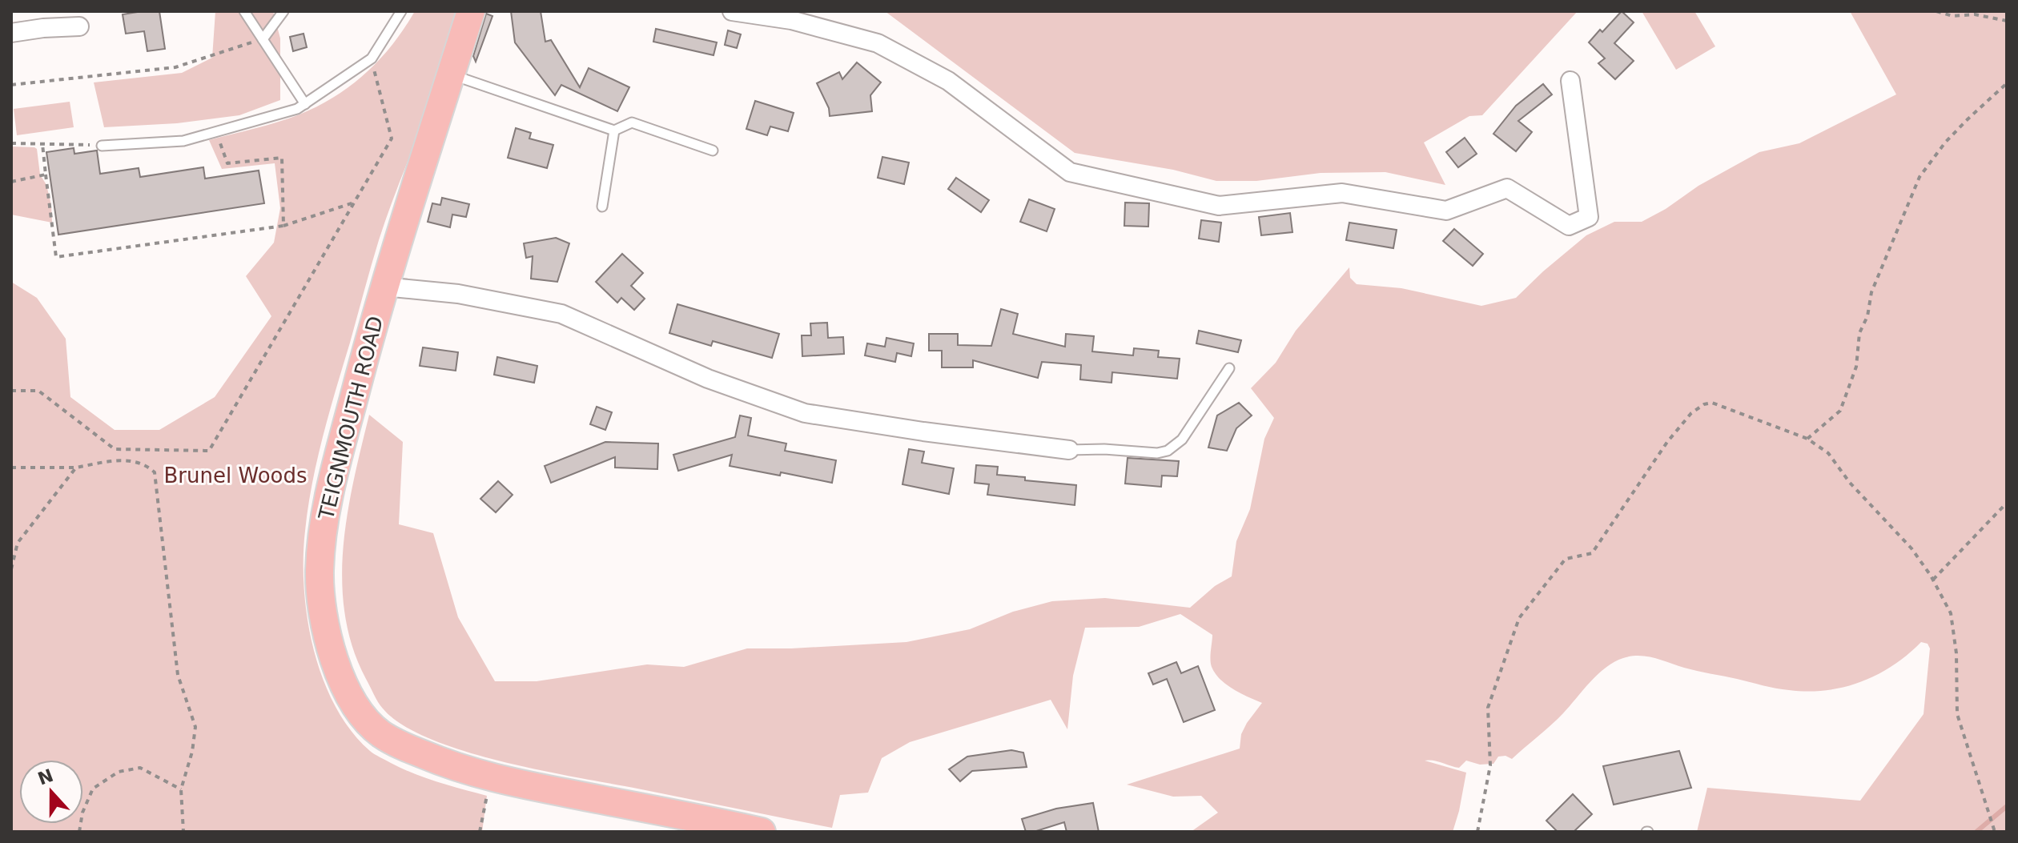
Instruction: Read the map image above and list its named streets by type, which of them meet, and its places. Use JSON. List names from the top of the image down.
{
  "streets": {
    "main road": ["TEIGNMOUTH ROAD"]
  },
  "parks": ["Brunel Woods"],
  "north": "top"
}
